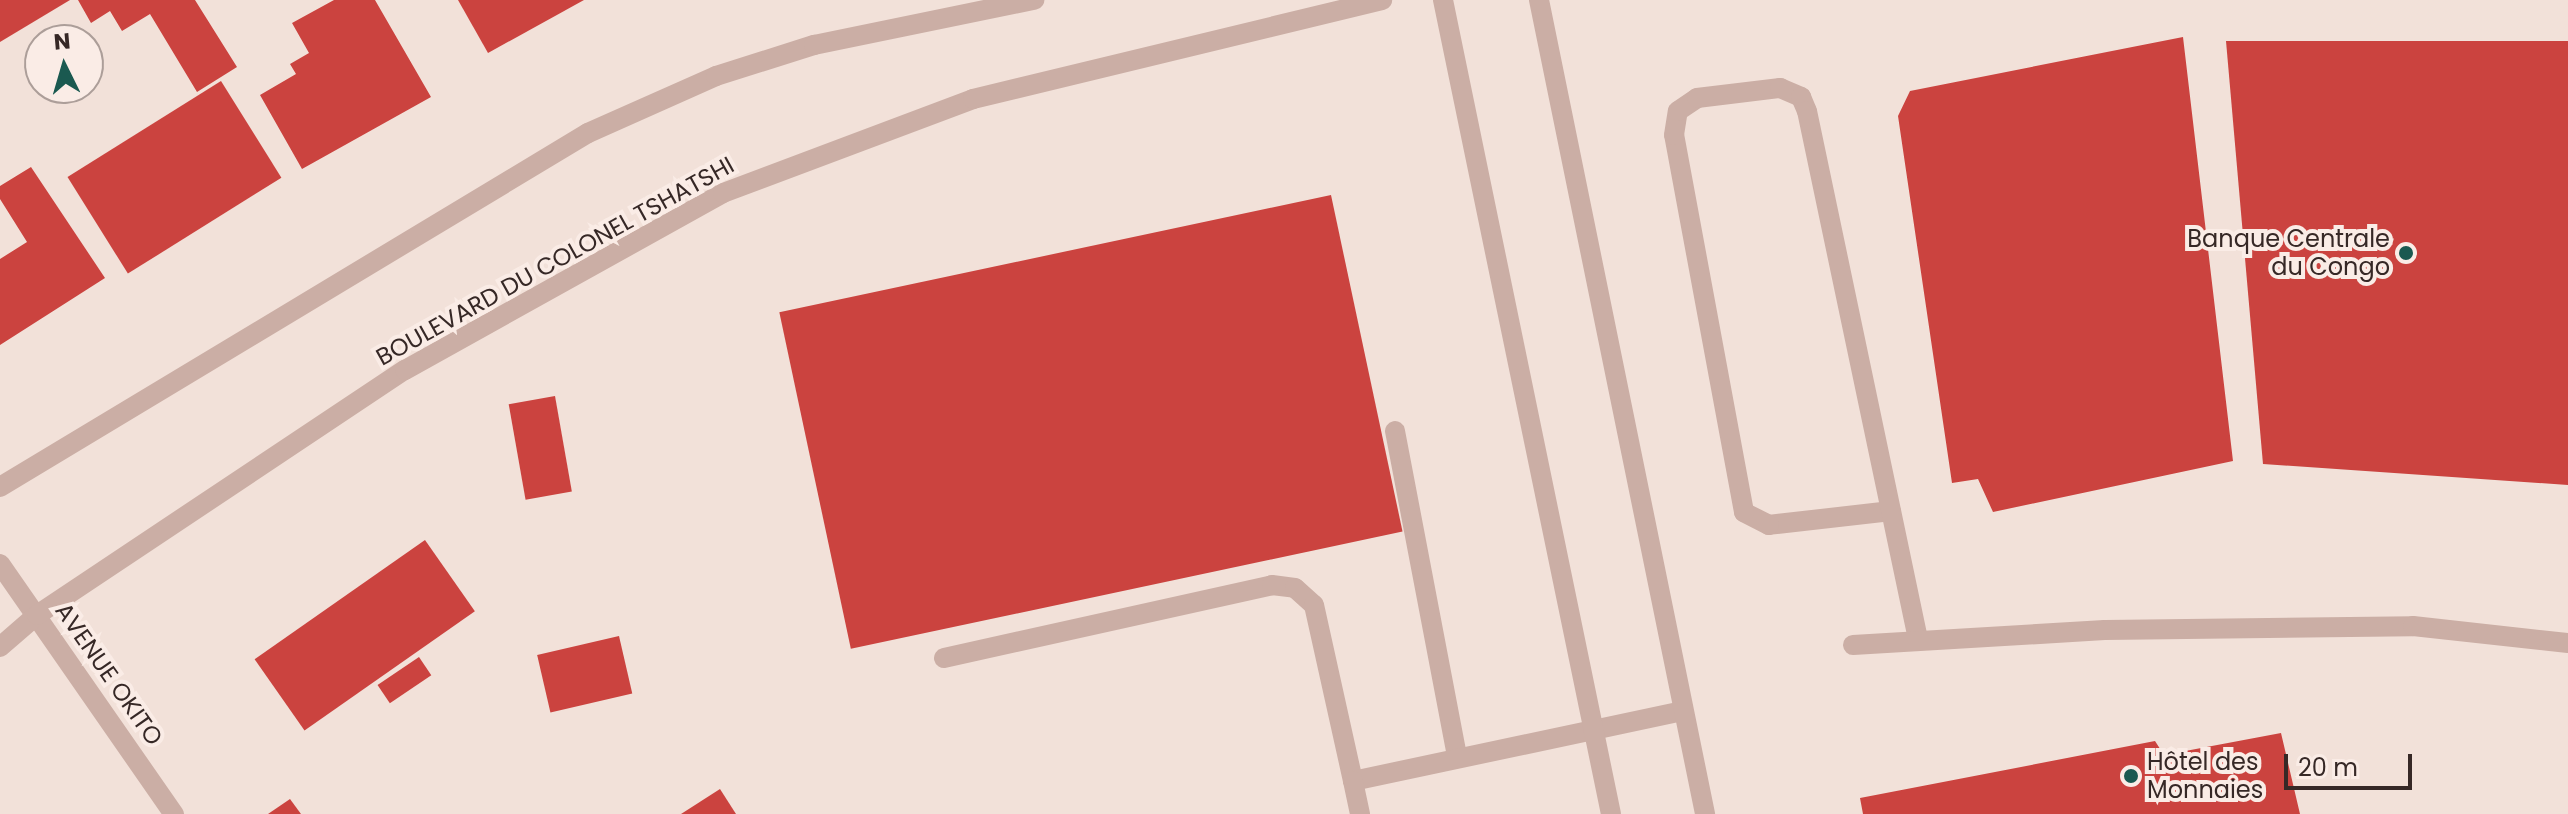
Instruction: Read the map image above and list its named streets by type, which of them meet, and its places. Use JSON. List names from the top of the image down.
{
  "streets": {
    "street": ["BOULEVARD DU COLONEL TSHATSHI", "AVENUE OKITO"]
  },
  "crossings": [
    ["BOULEVARD DU COLONEL TSHATSHI", "AVENUE OKITO"]
  ],
  "places": ["Banque Centrale du Congo", "Hôtel des Monnaies"],
  "scale_bar": "20 m",
  "north": "top"
}
